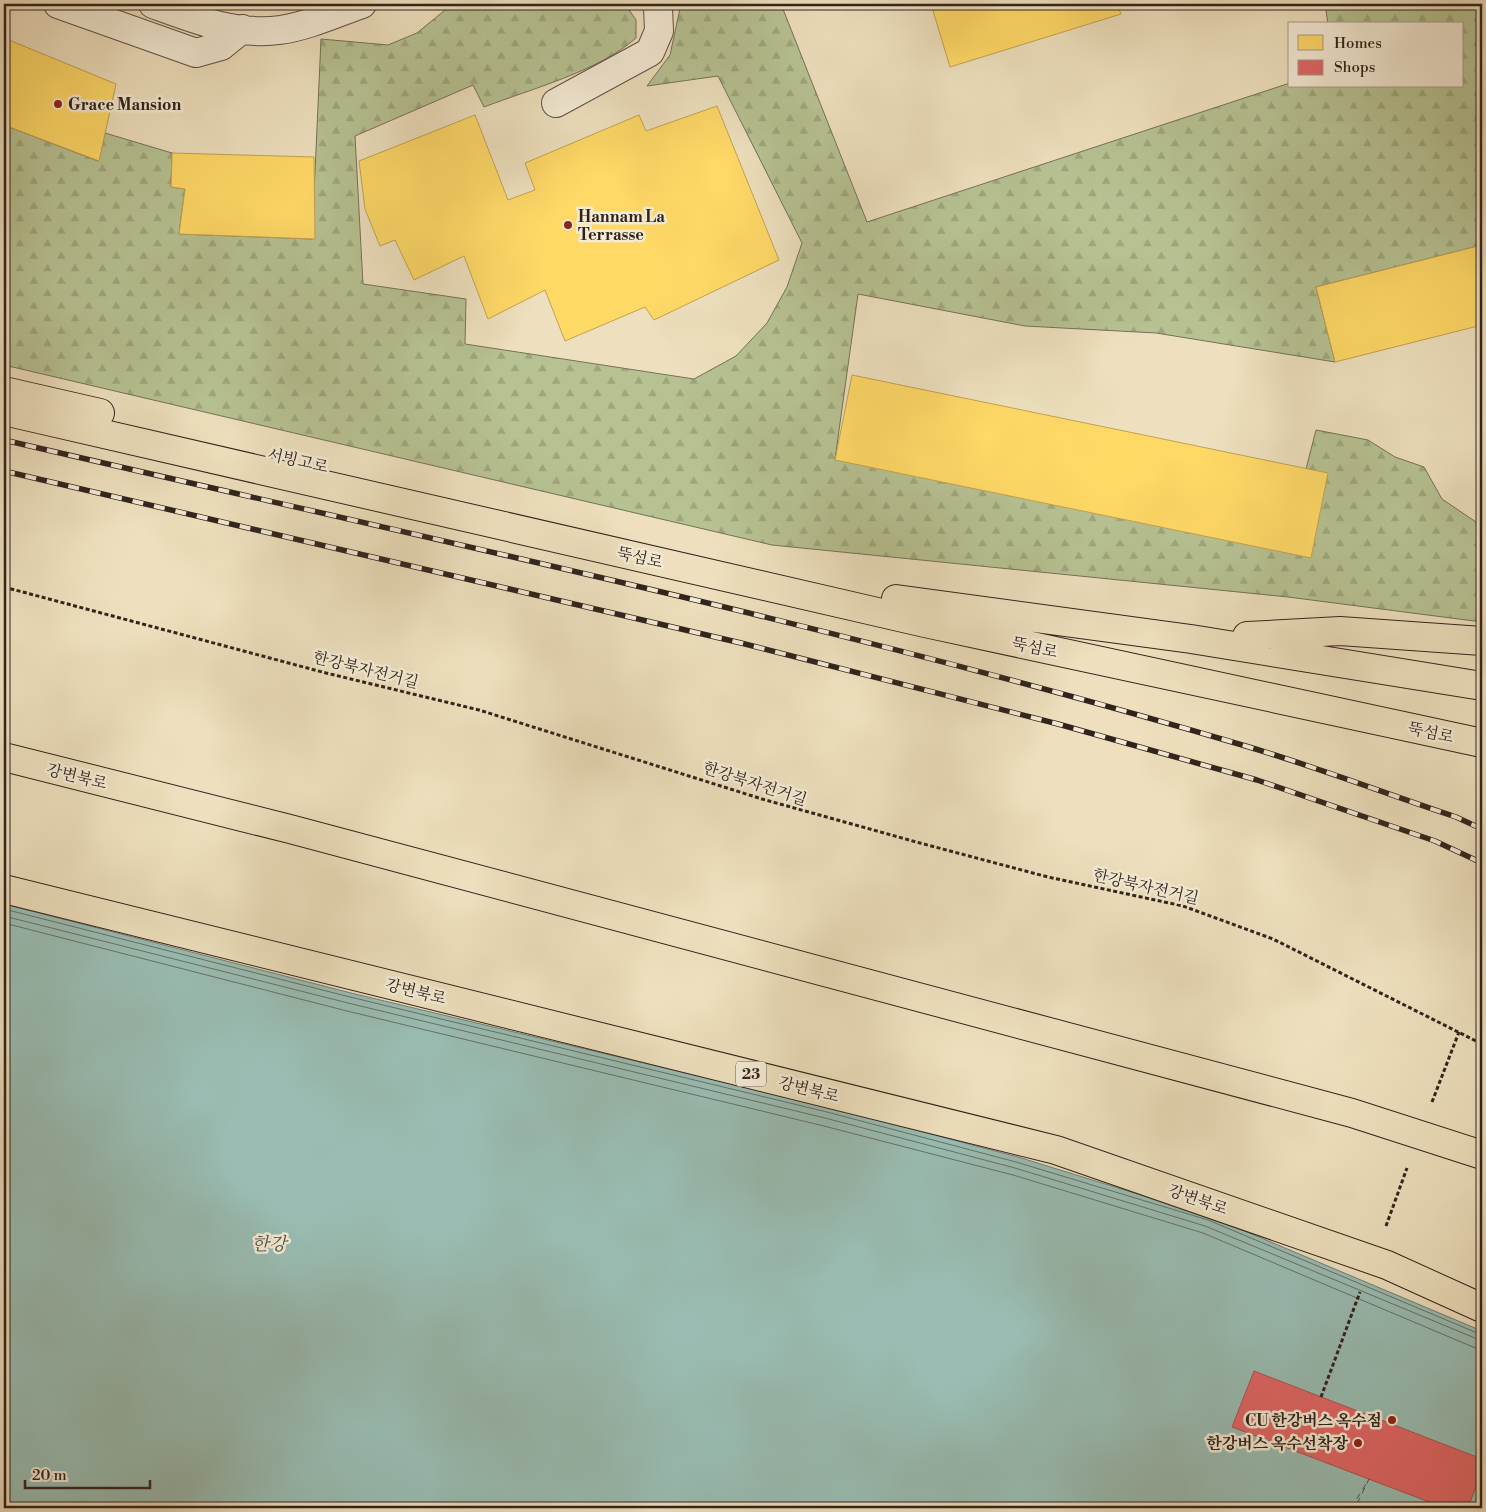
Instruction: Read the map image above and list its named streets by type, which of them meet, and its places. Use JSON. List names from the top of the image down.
{
  "streets": {
    "main road": [
      "서빙고로",
      "뚝섬로",
      "강변북로",
      "23"
    ],
    "path": ["한강북자전거길"]
  },
  "crossings": [
    ["서빙고로", "뚝섬로"]
  ],
  "water": ["한강"],
  "places": [
    "Grace Mansion",
    "Hannam La Terrasse",
    "CU 한강버스 옥수점",
    "한강버스 옥수선착장"
  ],
  "legend": ["Homes", "Shops"],
  "scale_bar": "20 m"
}
